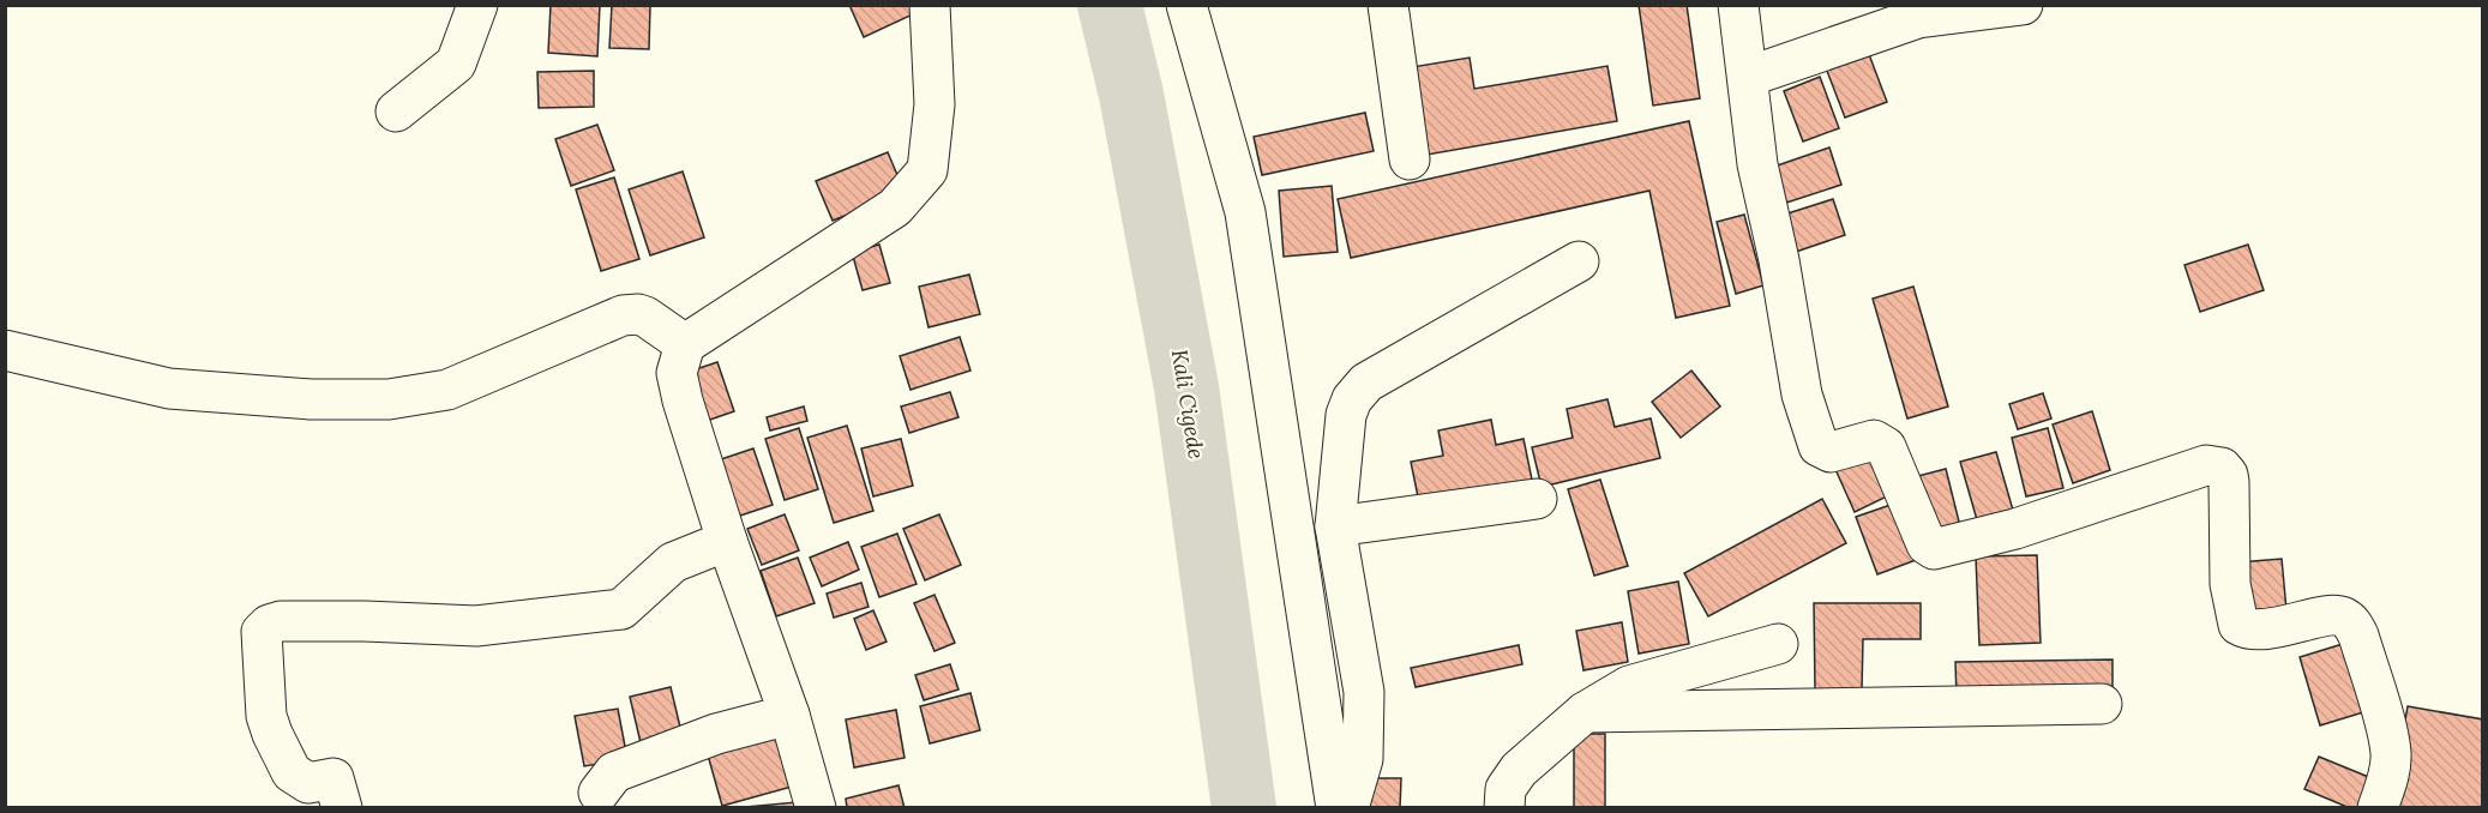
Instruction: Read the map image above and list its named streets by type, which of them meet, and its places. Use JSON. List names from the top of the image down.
{
  "water": ["Kali Cigede"]
}
